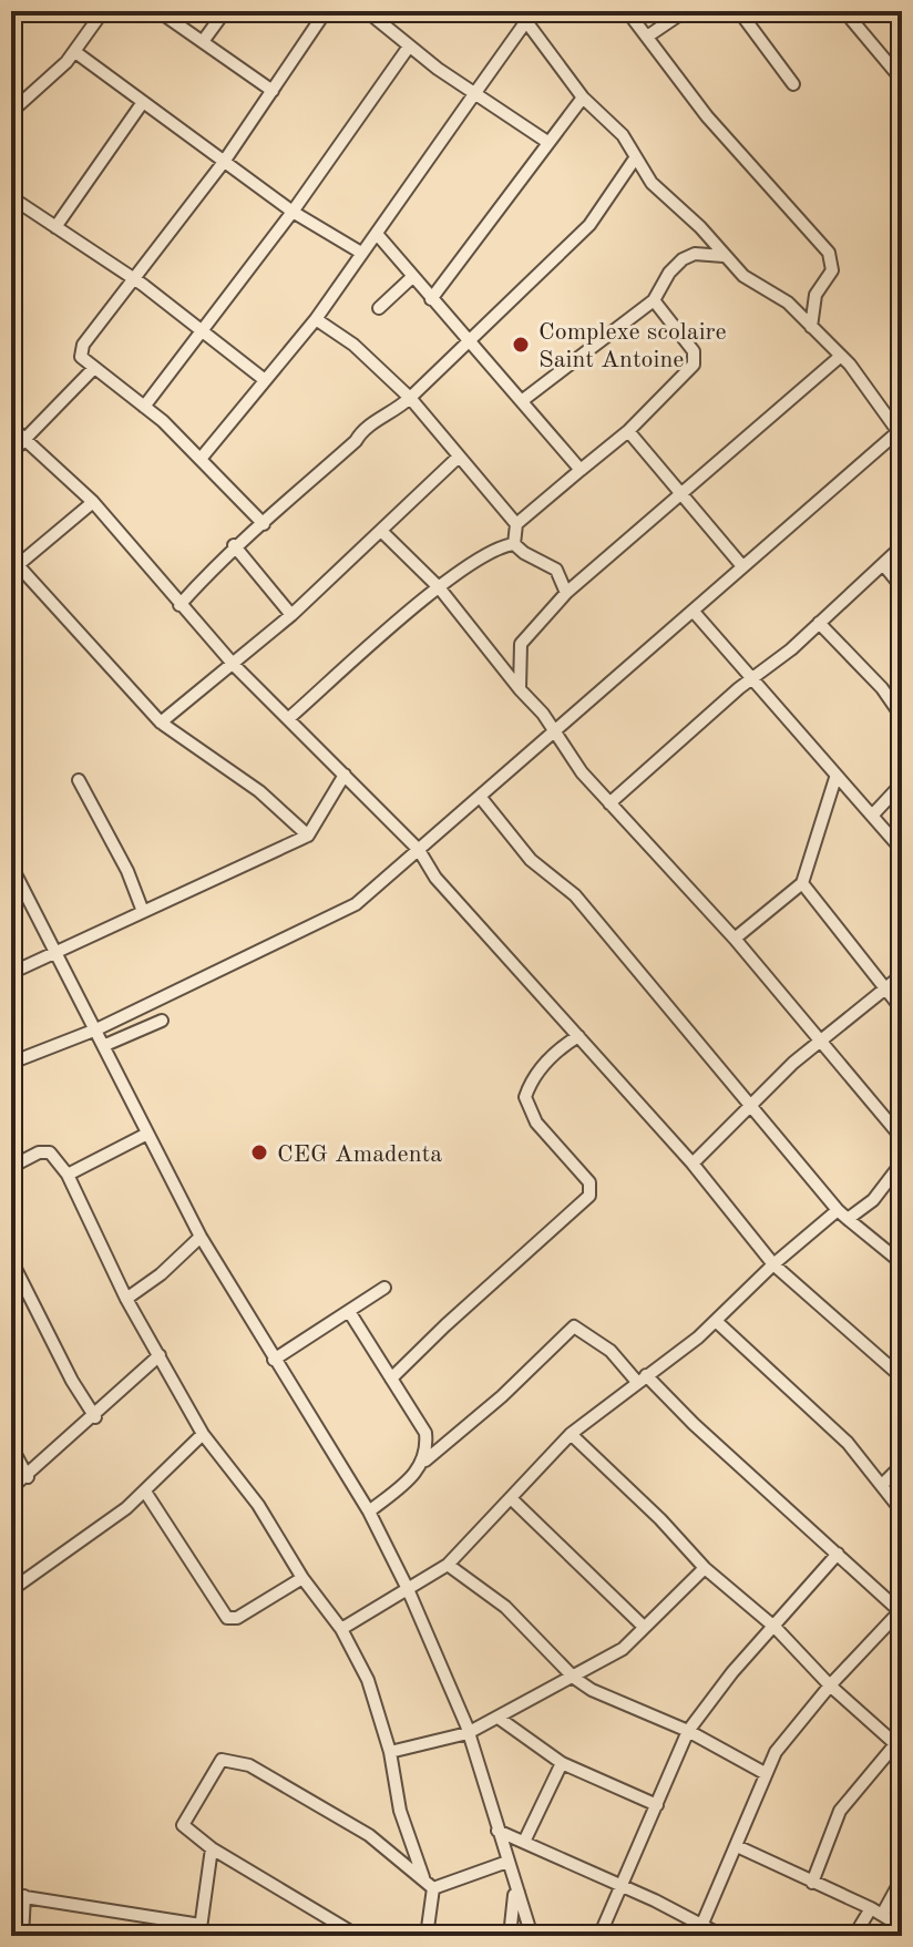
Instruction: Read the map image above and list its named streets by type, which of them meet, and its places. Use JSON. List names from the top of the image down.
{
  "places": ["Complexe scolaire Saint Antoine", "CEG Amadenta"]
}
